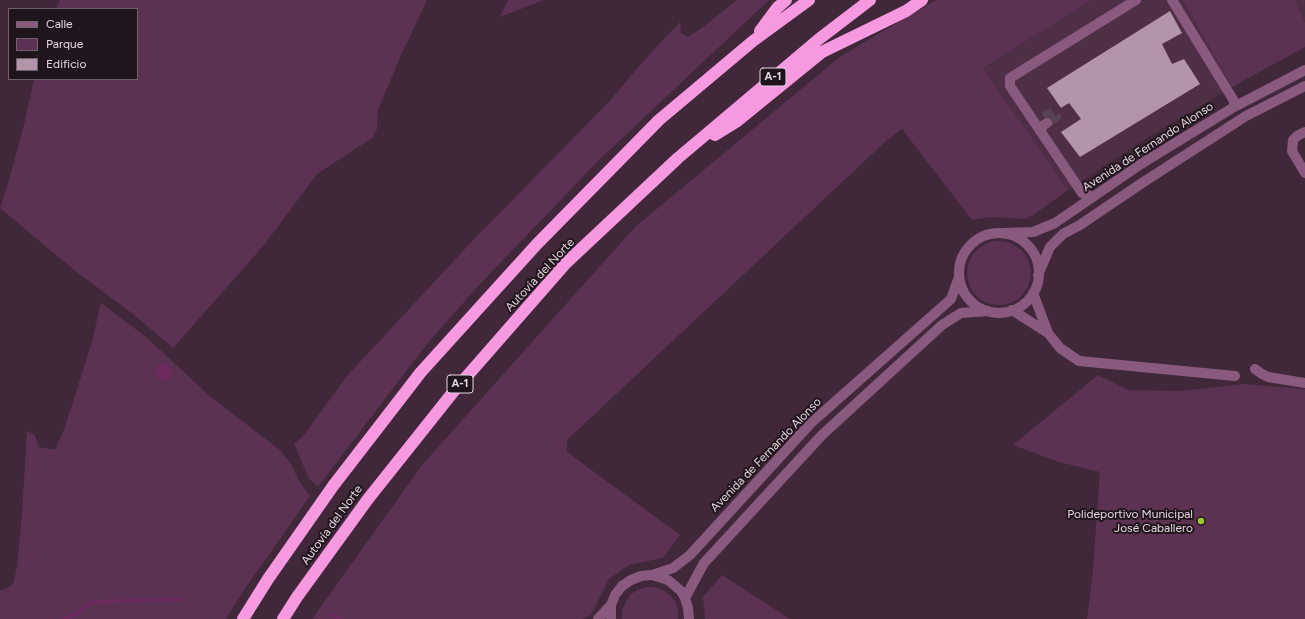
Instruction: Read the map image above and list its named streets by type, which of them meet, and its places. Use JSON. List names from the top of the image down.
{
  "streets": {
    "highway": ["A-1", "Autovía del Norte"],
    "street": ["Avenida de Fernando Alonso"]
  },
  "places": ["Polideportivo Municipal José Caballero"],
  "legend": ["Calle", "Parque", "Edificio"]
}
